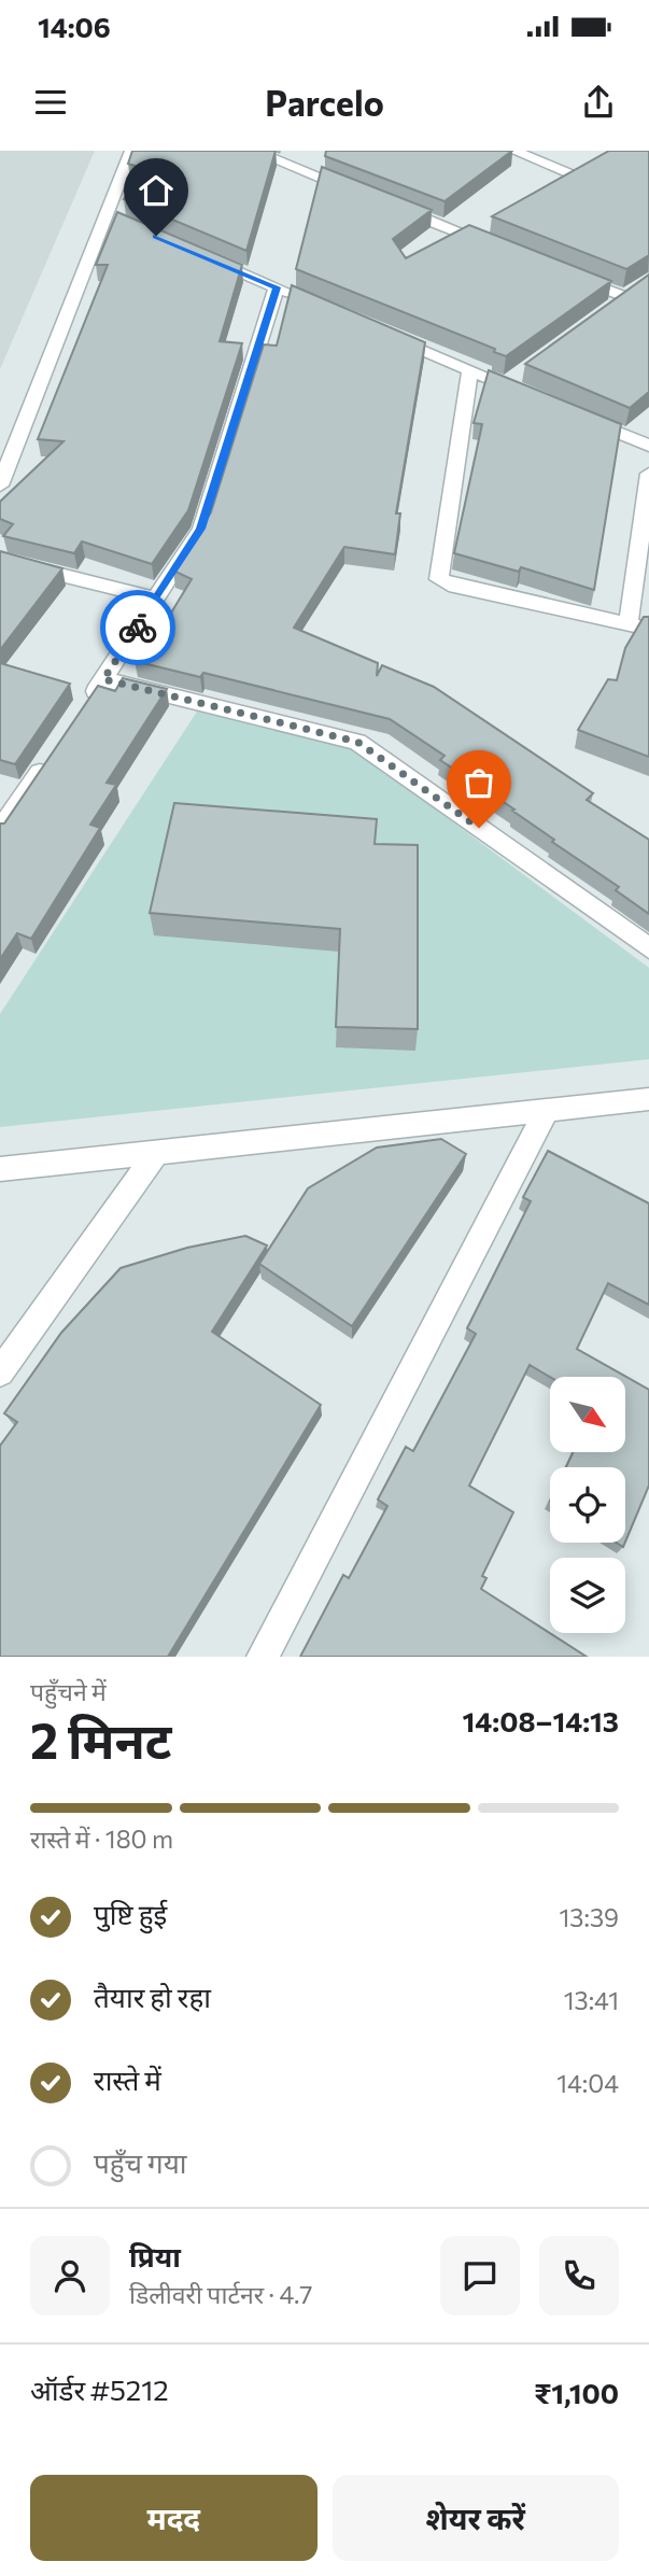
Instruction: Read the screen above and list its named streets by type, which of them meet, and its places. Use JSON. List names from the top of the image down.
{
  "north": "bottom right",
  "page": {
    "status": "14:06",
    "header": "Parcelo",
    "heading": ["2 मिनट", "पहुँचने में", "14:08–14:13"],
    "panel": [
      "प्रिया",
      "डिलीवरी पार्टनर · 4.7",
      "ऑर्डर #5212",
      "₹1,100"
    ],
    "bar": "रास्ते में · 180 m",
    "list": [
      ["पुष्टि हुई", "13:39"],
      ["तैयार हो रहा", "13:41"],
      ["रास्ते में", "14:04"],
      "पहुँच गया"
    ],
    "buttons": ["मदद", "शेयर करें"]
  }
}
